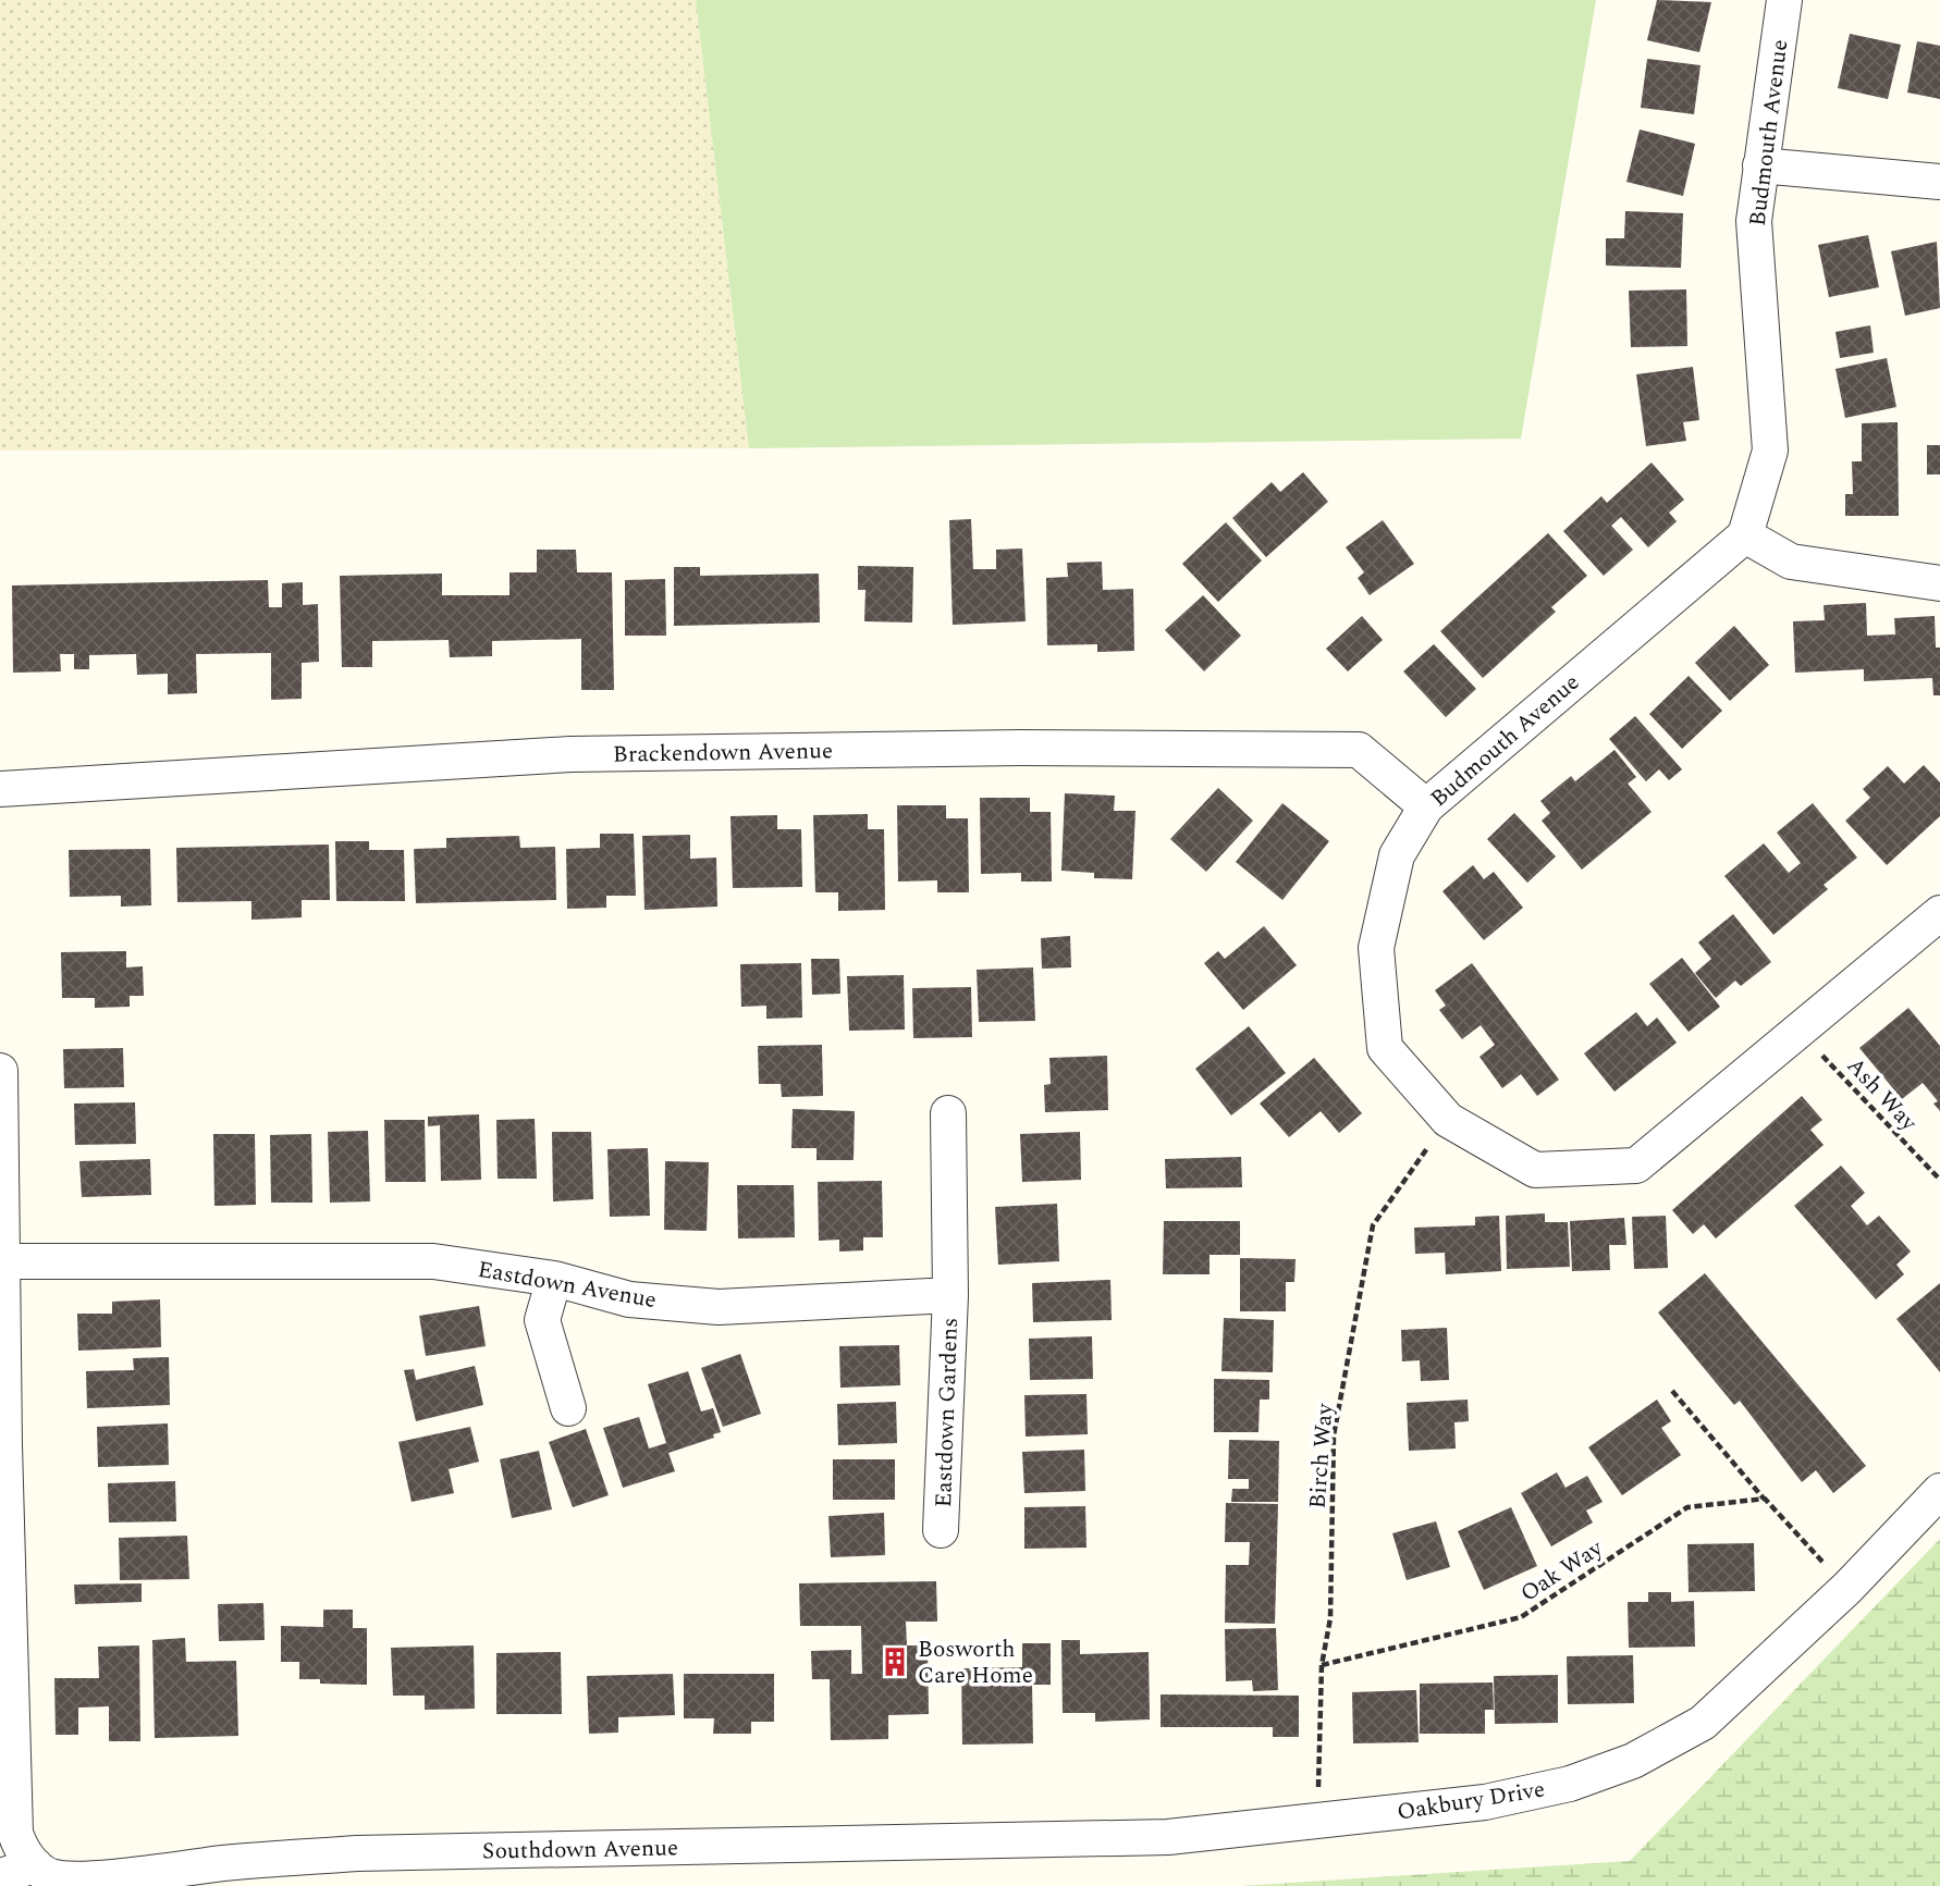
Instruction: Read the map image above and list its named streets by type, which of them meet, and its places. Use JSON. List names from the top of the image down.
{
  "streets": {
    "street": [
      "Budmouth Avenue",
      "Brackendown Avenue",
      "Eastdown Avenue",
      "Eastdown Gardens",
      "Oakbury Drive",
      "Southdown Avenue"
    ],
    "path": ["Ash Way", "Birch Way", "Oak Way"]
  },
  "crossings": [
    ["Budmouth Avenue", "Brackendown Avenue"],
    ["Budmouth Avenue", "Ash Way"],
    ["Budmouth Avenue", "Birch Way"],
    ["Eastdown Avenue", "Eastdown Gardens"],
    ["Birch Way", "Oak Way"],
    ["Birch Way", "Oakbury Drive"],
    ["Oakbury Drive", "Southdown Avenue"]
  ],
  "places": {
    "building": ["Bosworth Care Home"]
  }
}
